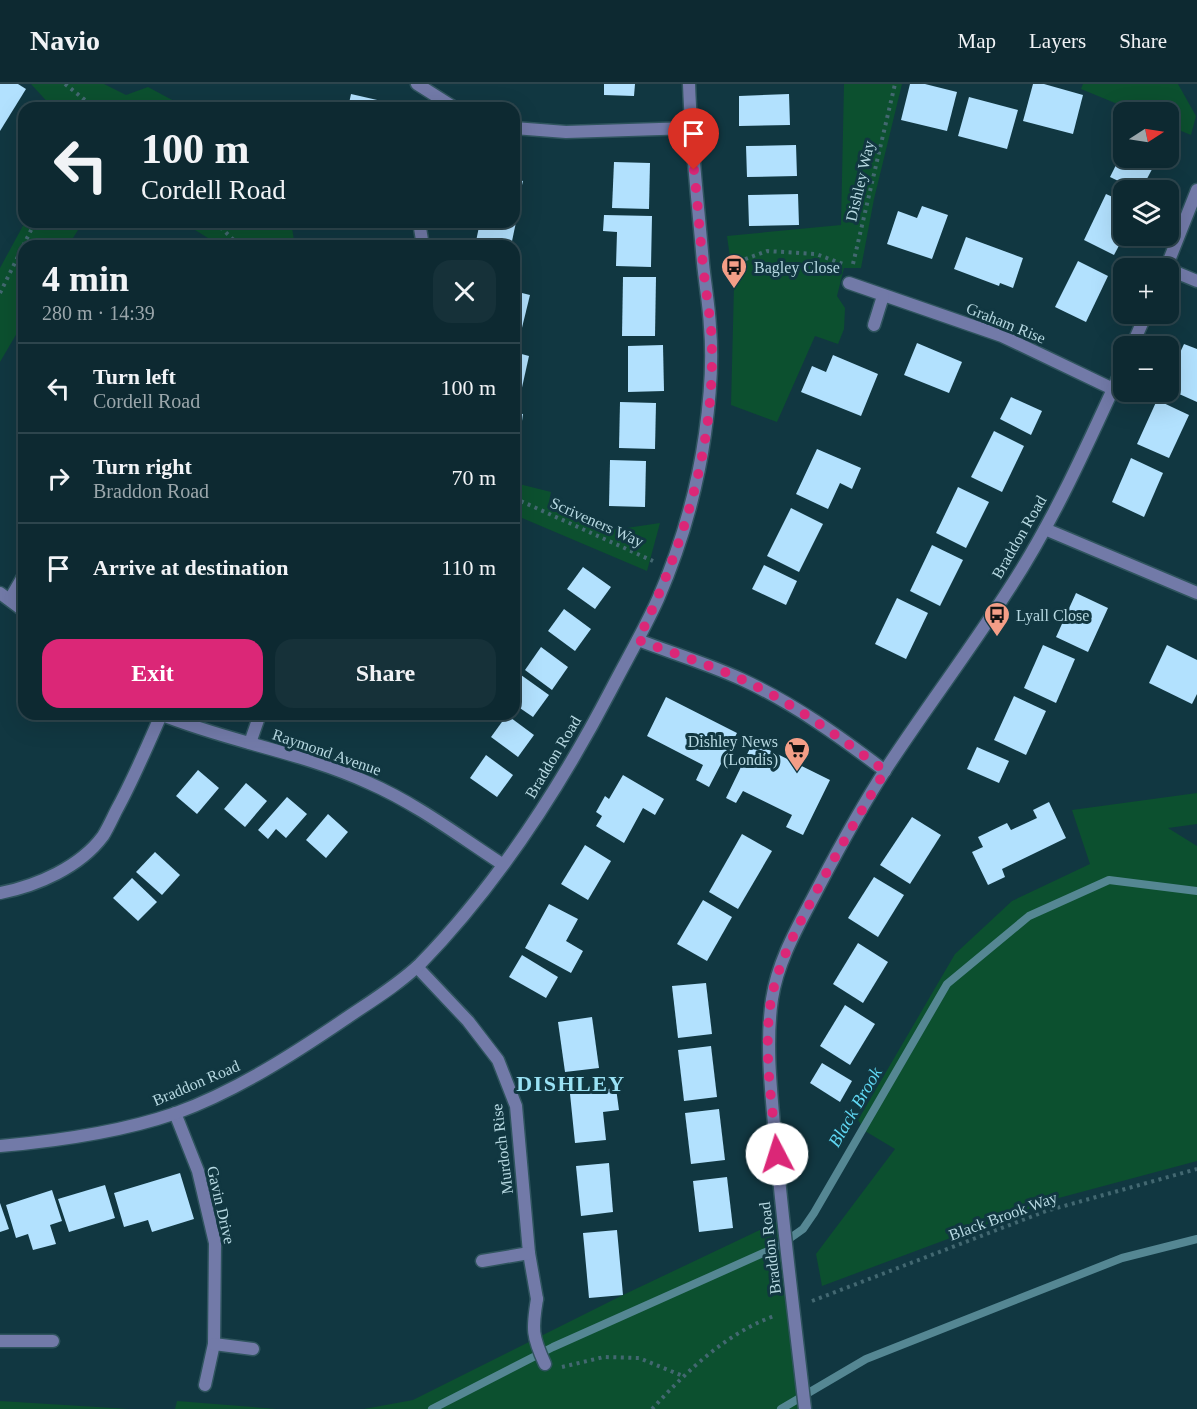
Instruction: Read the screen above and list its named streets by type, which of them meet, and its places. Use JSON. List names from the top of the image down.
{
  "streets": {
    "street": [
      "Graham Rise",
      "Braddon Road",
      "Raymond Avenue",
      "Murdoch Rise",
      "Gavin Drive"
    ],
    "path": ["Dishley Way", "Scriveners Way", "Black Brook Way"]
  },
  "crossings": [
    ["Dishley Way", "Braddon Road"],
    ["Graham Rise", "Braddon Road"],
    ["Scriveners Way", "Braddon Road"],
    ["Braddon Road", "Raymond Avenue"],
    ["Braddon Road", "Murdoch Rise"],
    ["Braddon Road", "Gavin Drive"]
  ],
  "districts": ["DISHLEY"],
  "water": ["Black Brook"],
  "places": {
    "bus stop": ["Bagley Close", "Lyall Close"],
    "supermarket": ["Dishley News (Londis)"]
  },
  "north": "right",
  "page": {
    "header": "Navio",
    "nav": ["Map", "Layers", "Share"],
    "map_buttons": ["+", "−"],
    "turn": ["100 m", "Cordell Road"],
    "heading": ["4 min", "280 m · 14:39"],
    "list": [
      {
        "name": "Turn left",
        "note": "Cordell Road",
        "value": "100 m"
      },
      {
        "name": "Turn right",
        "note": "Braddon Road",
        "value": "70 m"
      },
      {
        "name": "Arrive at destination",
        "value": "110 m"
      }
    ],
    "buttons": ["Exit", "Share"]
  }
}
